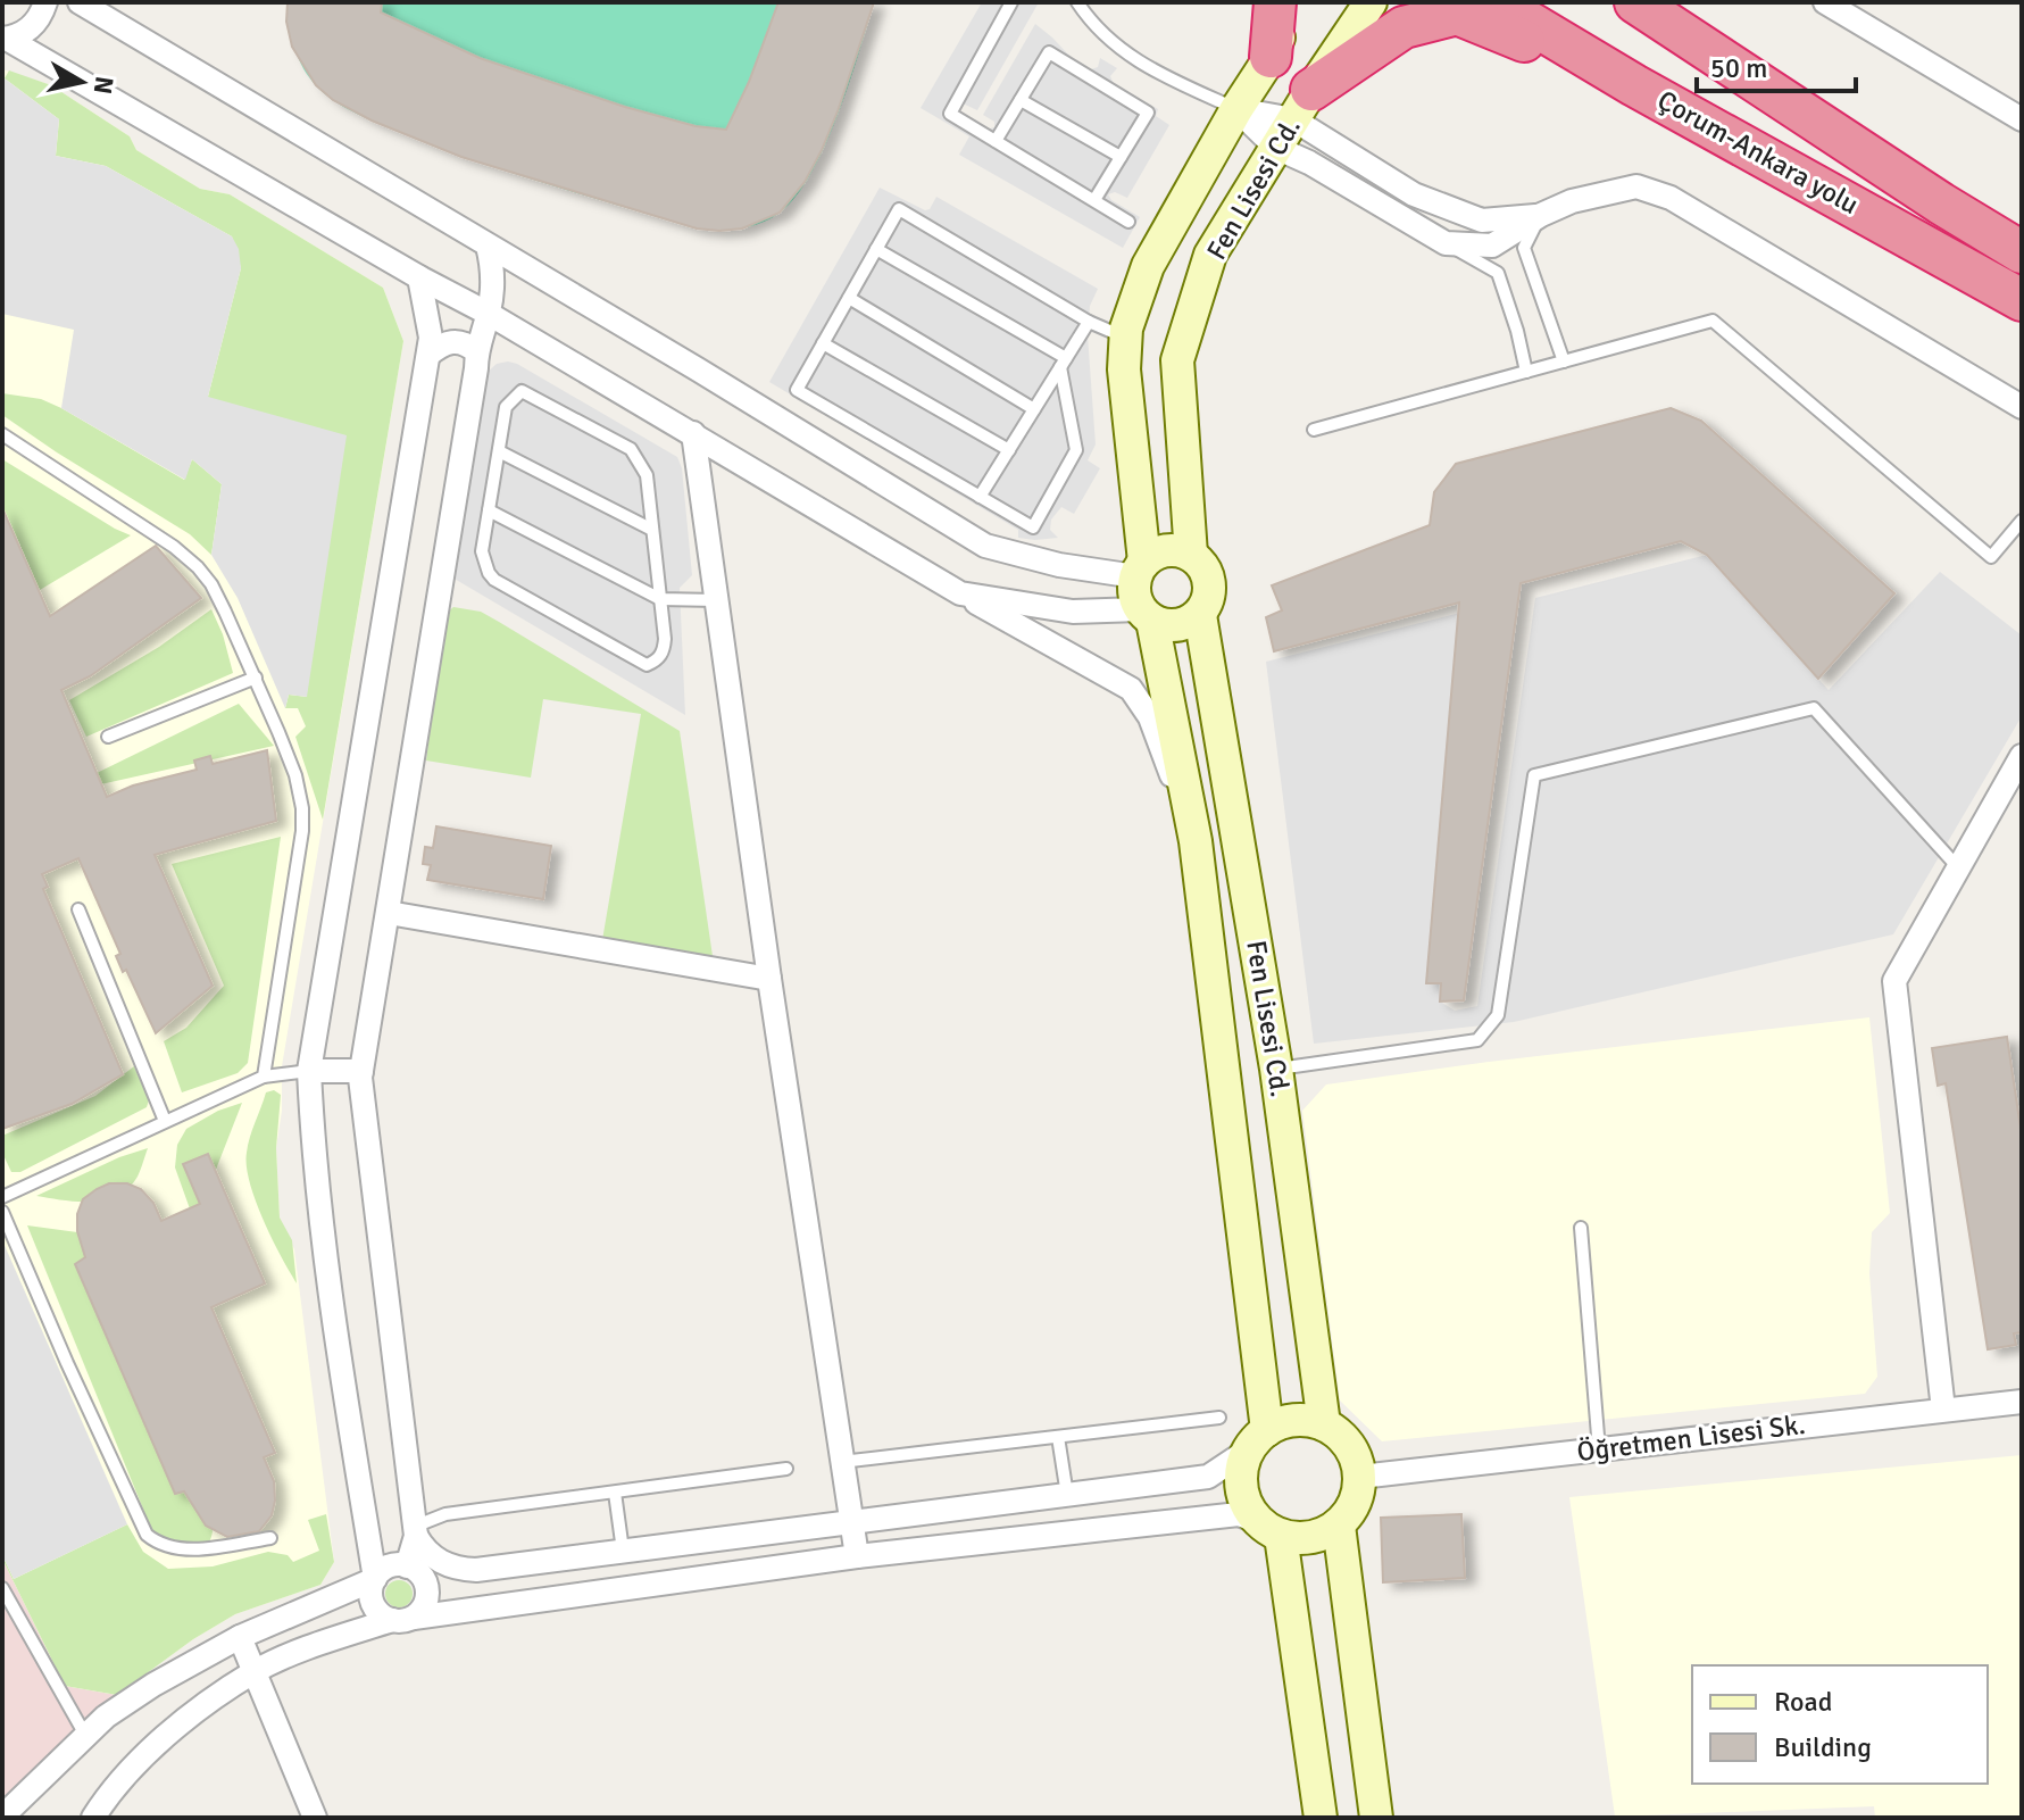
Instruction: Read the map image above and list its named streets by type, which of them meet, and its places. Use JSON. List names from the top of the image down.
{
  "streets": {
    "highway": ["Çorum-Ankara yolu"],
    "street": ["Fen Lisesi Cd.", "Öğretmen Lisesi Sk."]
  },
  "crossings": [
    ["Fen Lisesi Cd.", "Öğretmen Lisesi Sk."]
  ],
  "legend": ["Road", "Building"],
  "scale_bar": "50 m",
  "north": "right"
}
